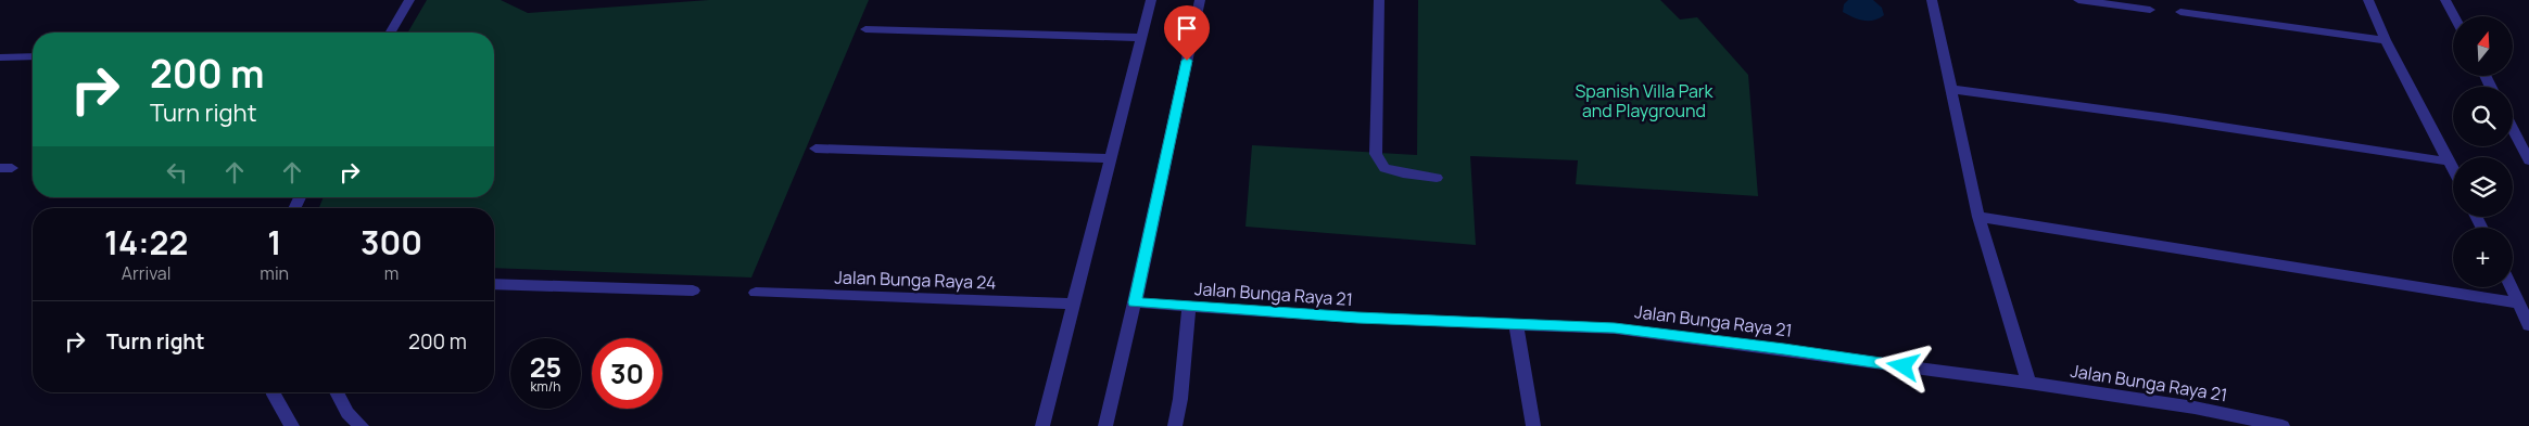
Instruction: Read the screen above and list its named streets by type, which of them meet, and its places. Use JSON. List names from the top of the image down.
{
  "streets": {
    "street": ["Jalan Bunga Raya 24", "Jalan Bunga Raya 21"]
  },
  "parks": ["Spanish Villa Park and Playground"],
  "north": "top",
  "page": {
    "map_buttons": "+",
    "turn": ["200 m", "Turn right"],
    "eta": [
      "14:22",
      "Arrival",
      "1",
      "min",
      "300",
      "m"
    ],
    "list": [
      {
        "name": "Turn right",
        "value": "200 m"
      }
    ],
    "speed": "25 km/h",
    "limit": "30"
  }
}
